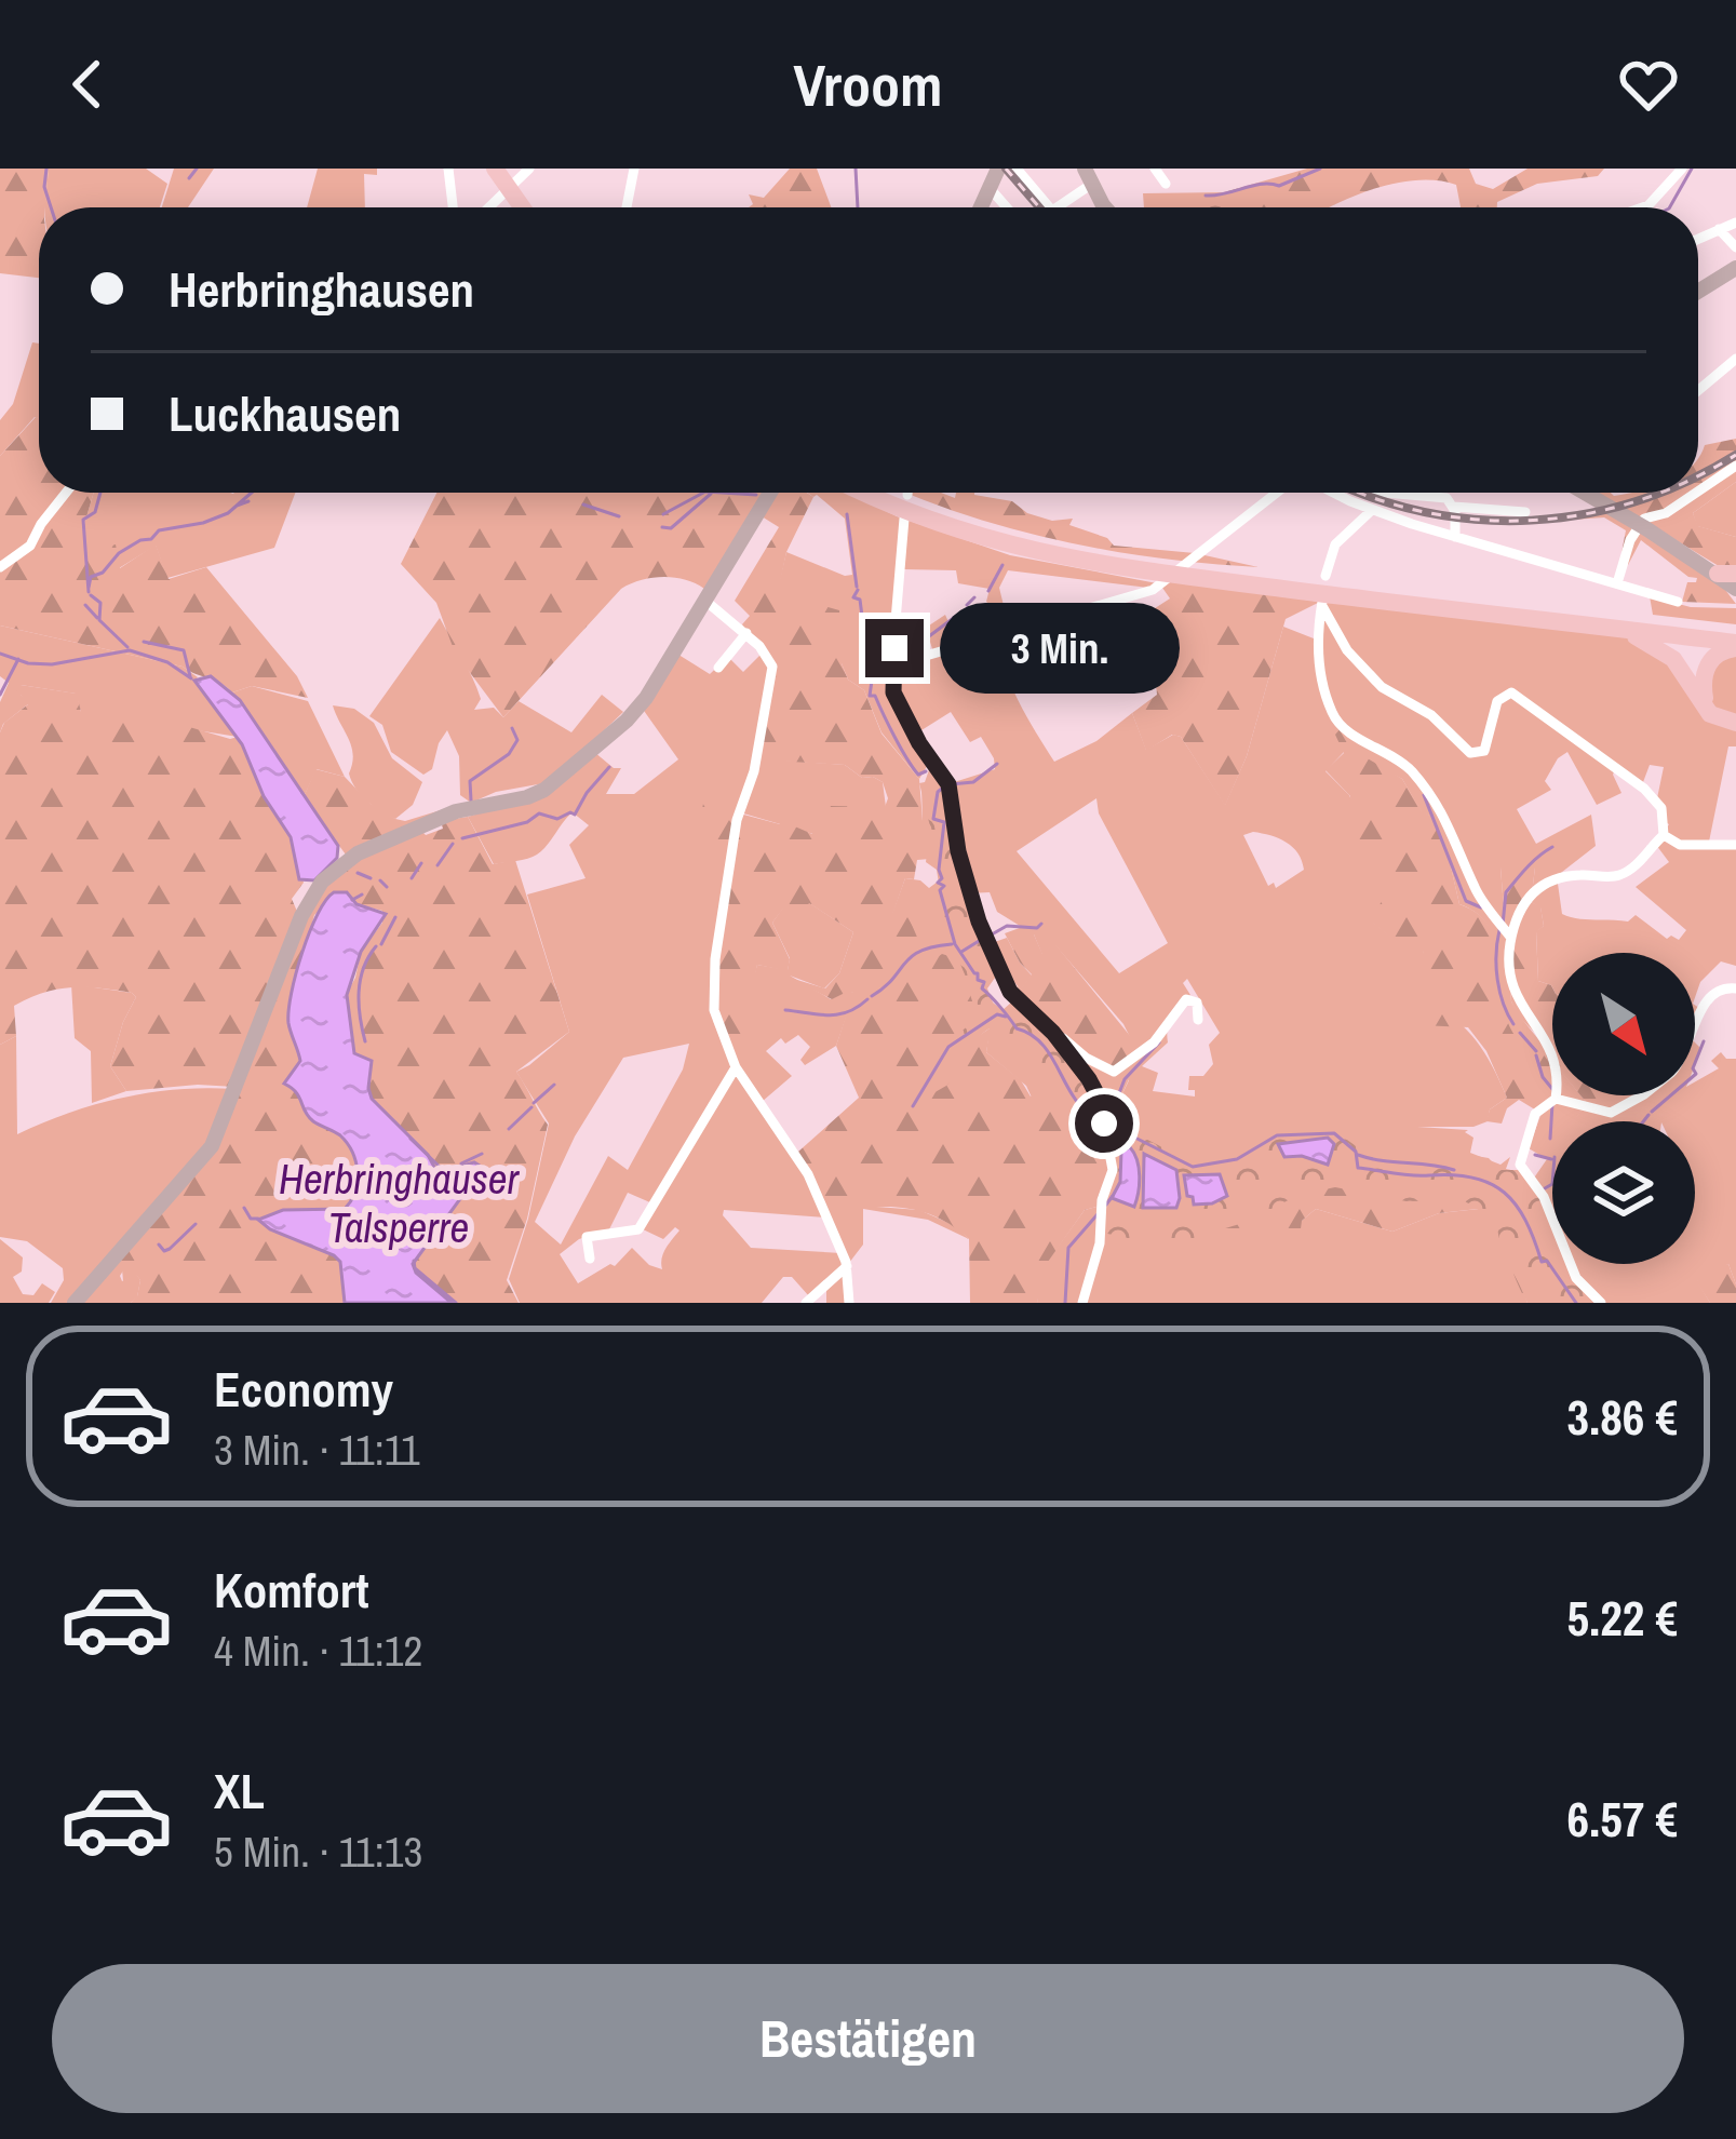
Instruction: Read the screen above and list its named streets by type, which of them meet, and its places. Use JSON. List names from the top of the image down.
{
  "water": ["Herbringhauser Talsperre"],
  "north": "bottom right",
  "page": {
    "header": "Vroom",
    "banner": ["Herbringhausen", "Luckhausen"],
    "bubble": "3 Min.",
    "list": [
      {
        "name": "Economy",
        "note": "3 Min. · 11:11",
        "value": "3.86 €"
      },
      {
        "name": "Komfort",
        "note": "4 Min. · 11:12",
        "value": "5.22 €"
      },
      {
        "name": "XL",
        "note": "5 Min. · 11:13",
        "value": "6.57 €"
      }
    ],
    "buttons": "Bestätigen"
  }
}
